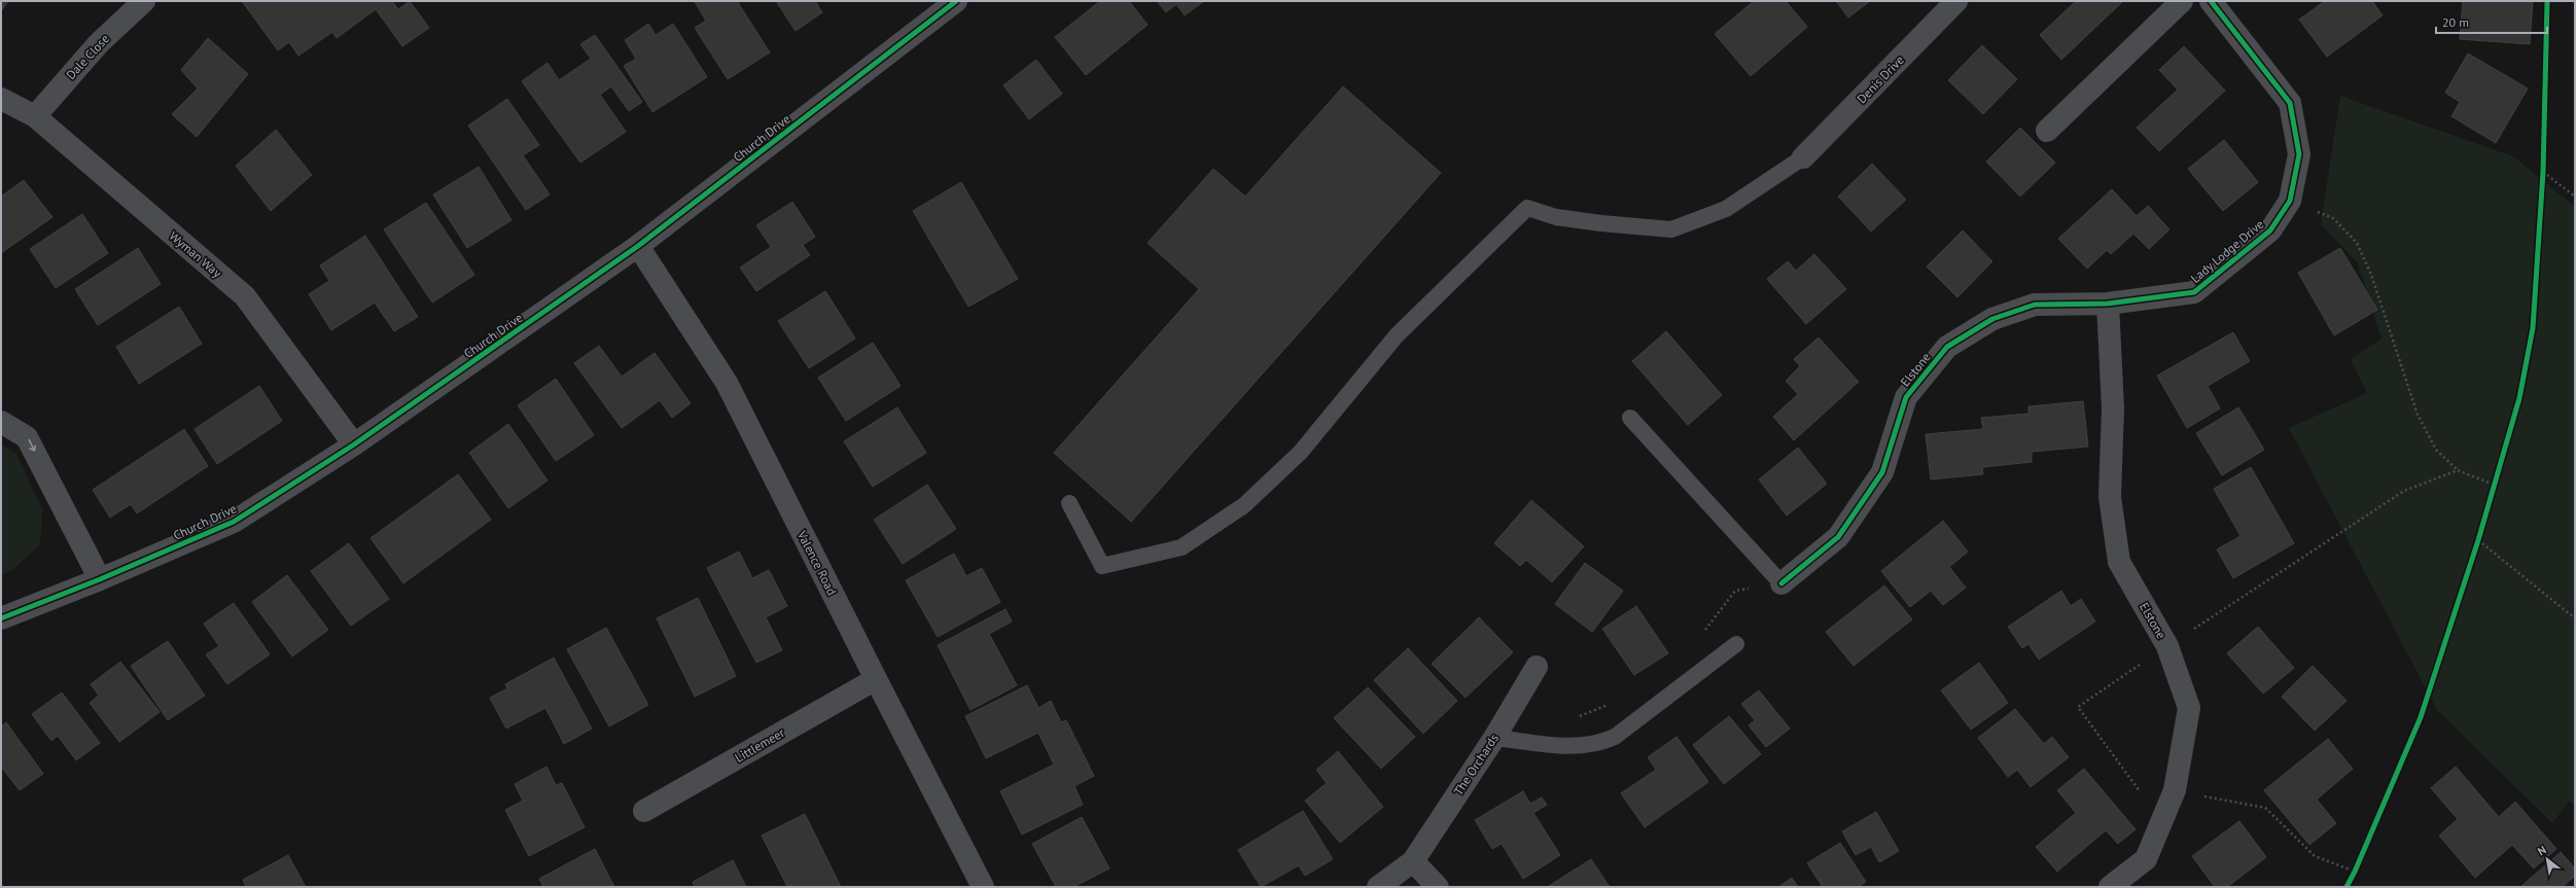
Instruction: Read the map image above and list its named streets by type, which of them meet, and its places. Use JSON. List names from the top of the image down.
{
  "streets": {
    "street": [
      "Dale Close",
      "Denis Drive",
      "Church Drive",
      "Lady Lodge Drive",
      "Wyman Way",
      "Elstone",
      "Valence Road",
      "Littlemeer",
      "The Orchards"
    ]
  },
  "crossings": [
    ["Dale Close", "Wyman Way"],
    ["Church Drive", "Wyman Way"],
    ["Church Drive", "Valence Road"],
    ["Lady Lodge Drive", "Elstone"],
    ["Valence Road", "Littlemeer"]
  ],
  "scale_bar": "20 m",
  "north": "top left"
}
